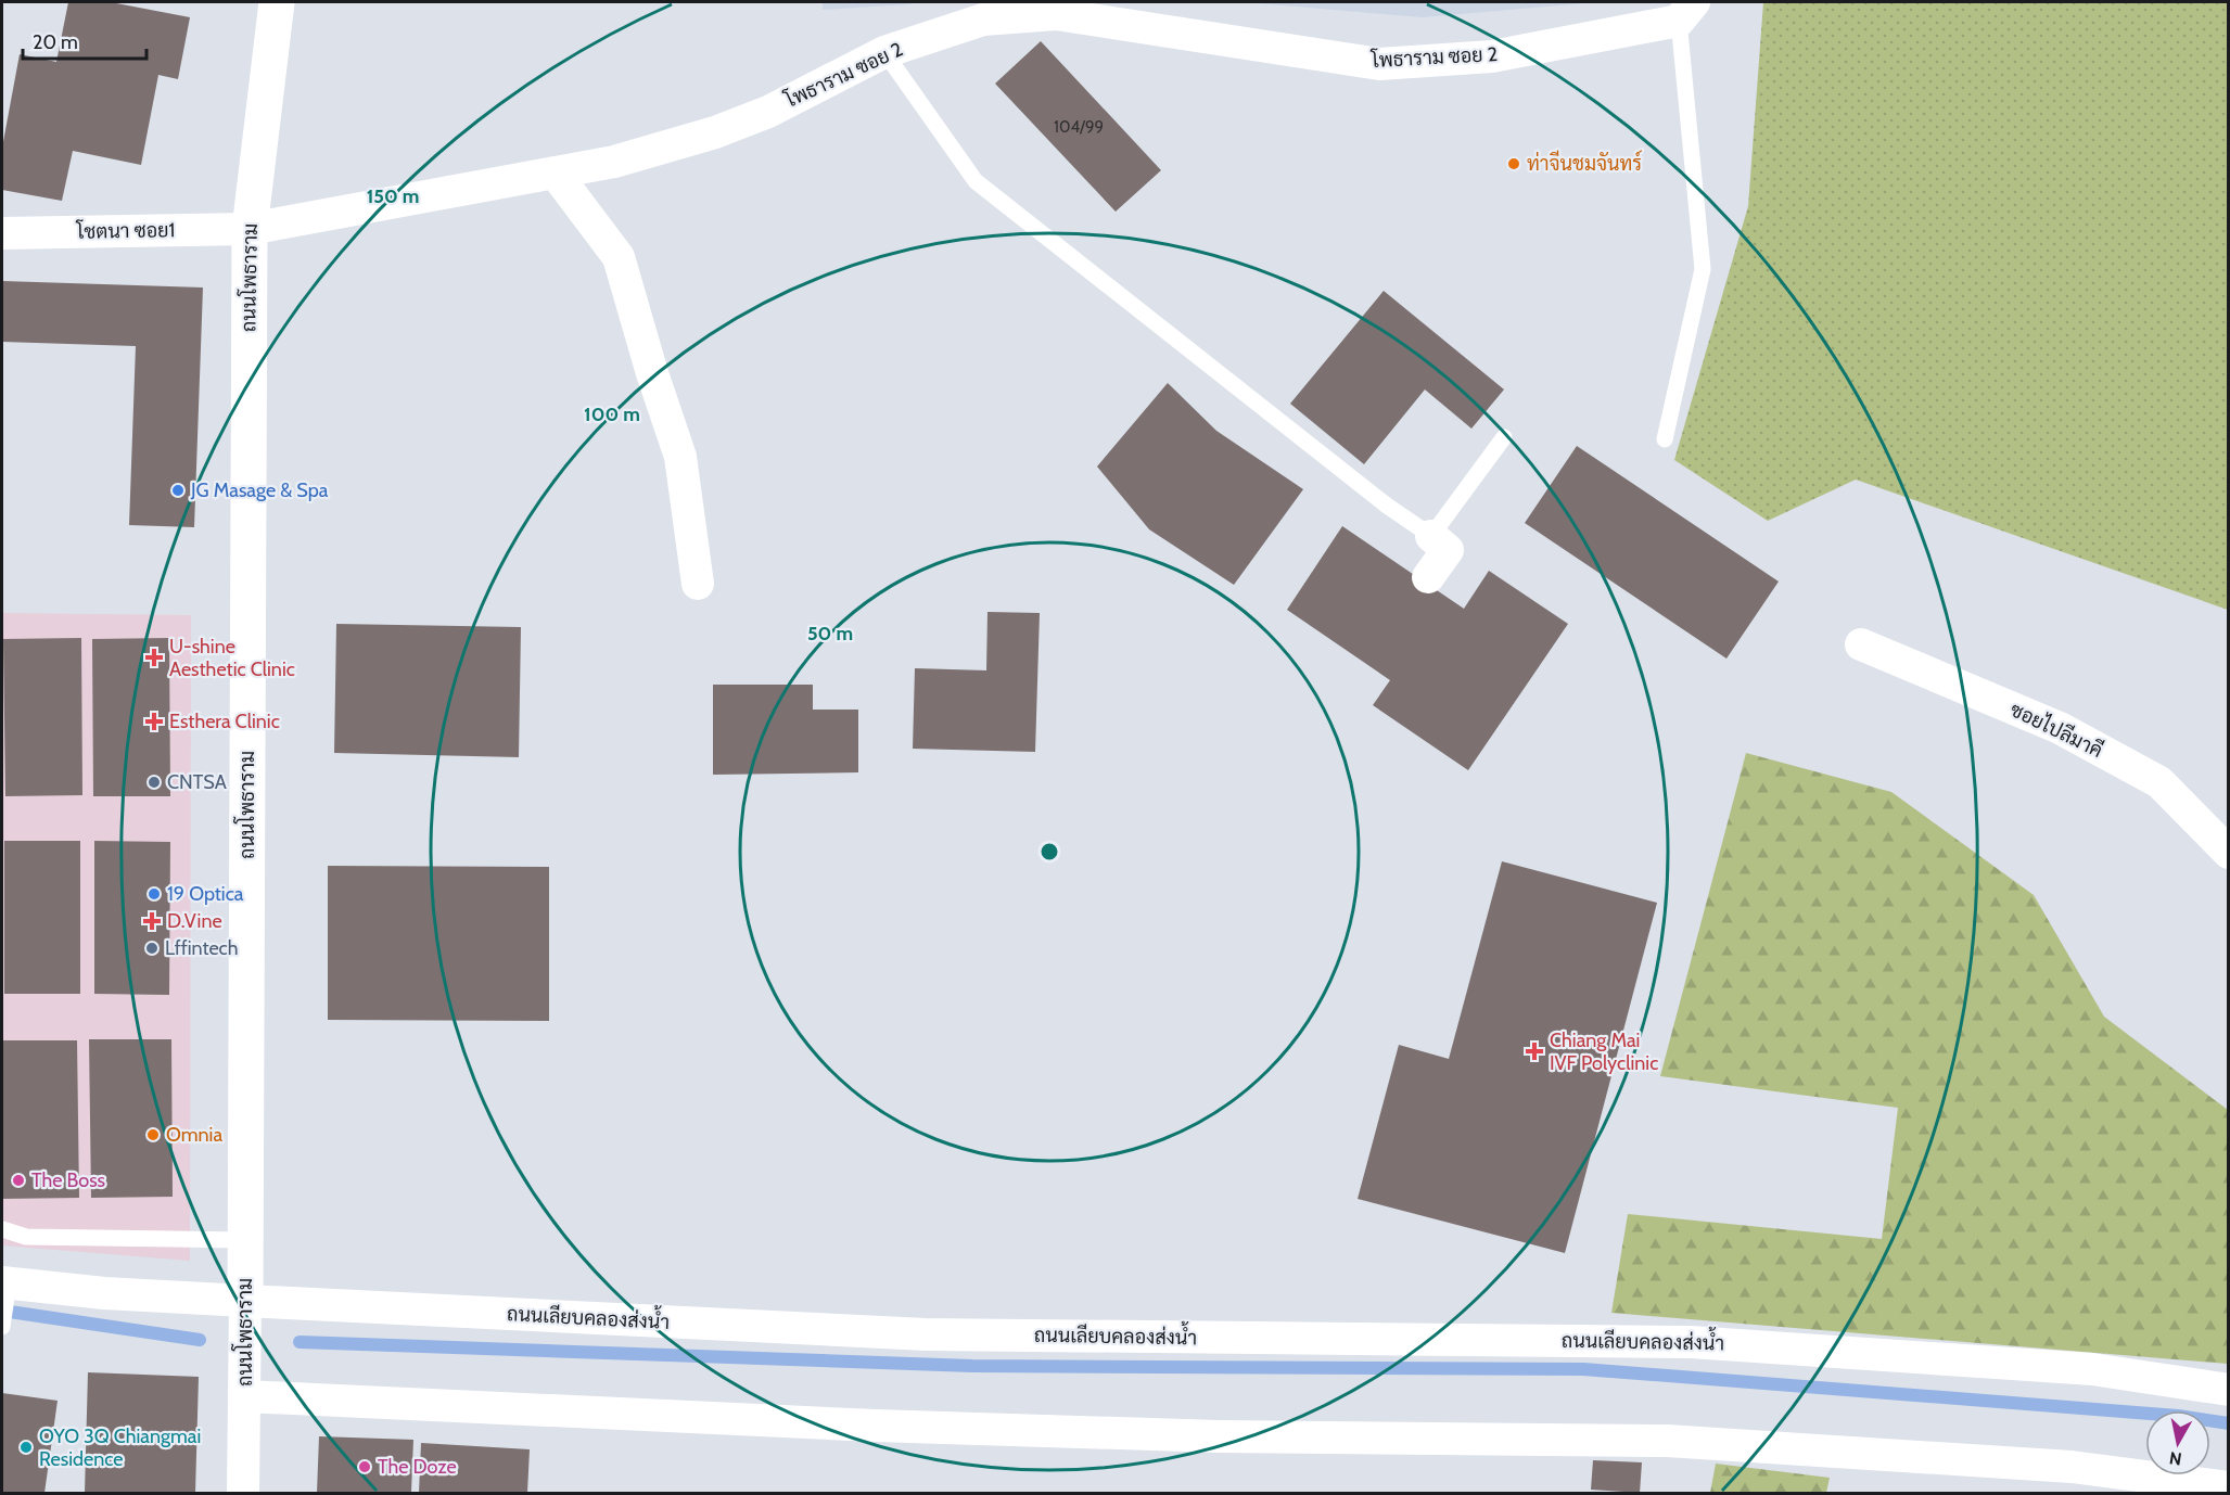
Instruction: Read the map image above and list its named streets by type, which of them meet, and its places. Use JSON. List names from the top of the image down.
{
  "streets": {
    "street": [
      "โพธาราม ซอย 2",
      "โชตนา ซอย1",
      "ถนนโพธาราม",
      "ซอยไปลีมาคี",
      "ถนนเลียบคลองส่งน้ำ"
    ]
  },
  "crossings": [
    ["โพธาราม ซอย 2", "โชตนา ซอย1"],
    ["โพธาราม ซอย 2", "ถนนโพธาราม"],
    ["โชตนา ซอย1", "ถนนโพธาราม"],
    ["ถนนโพธาราม", "ถนนเลียบคลองส่งน้ำ"]
  ],
  "places": {
    "other": [
      "ท่าจีนชมจันทร์",
      "JG Masage & Spa",
      "CNTSA",
      "19 Optica",
      "Lffintech",
      "Omnia",
      "The Boss",
      "OYO 3Q Chiangmai Residence",
      "The Doze"
    ],
    "health": [
      "U-shine Aesthetic Clinic",
      "Esthera Clinic",
      "D.Vine",
      "Chiang Mai IVF Polyclinic"
    ]
  },
  "house_numbers": ["104/99"],
  "scale_bar": "20 m",
  "north": "bottom",
  "rings": ["150 m", "100 m", "50 m"]
}
